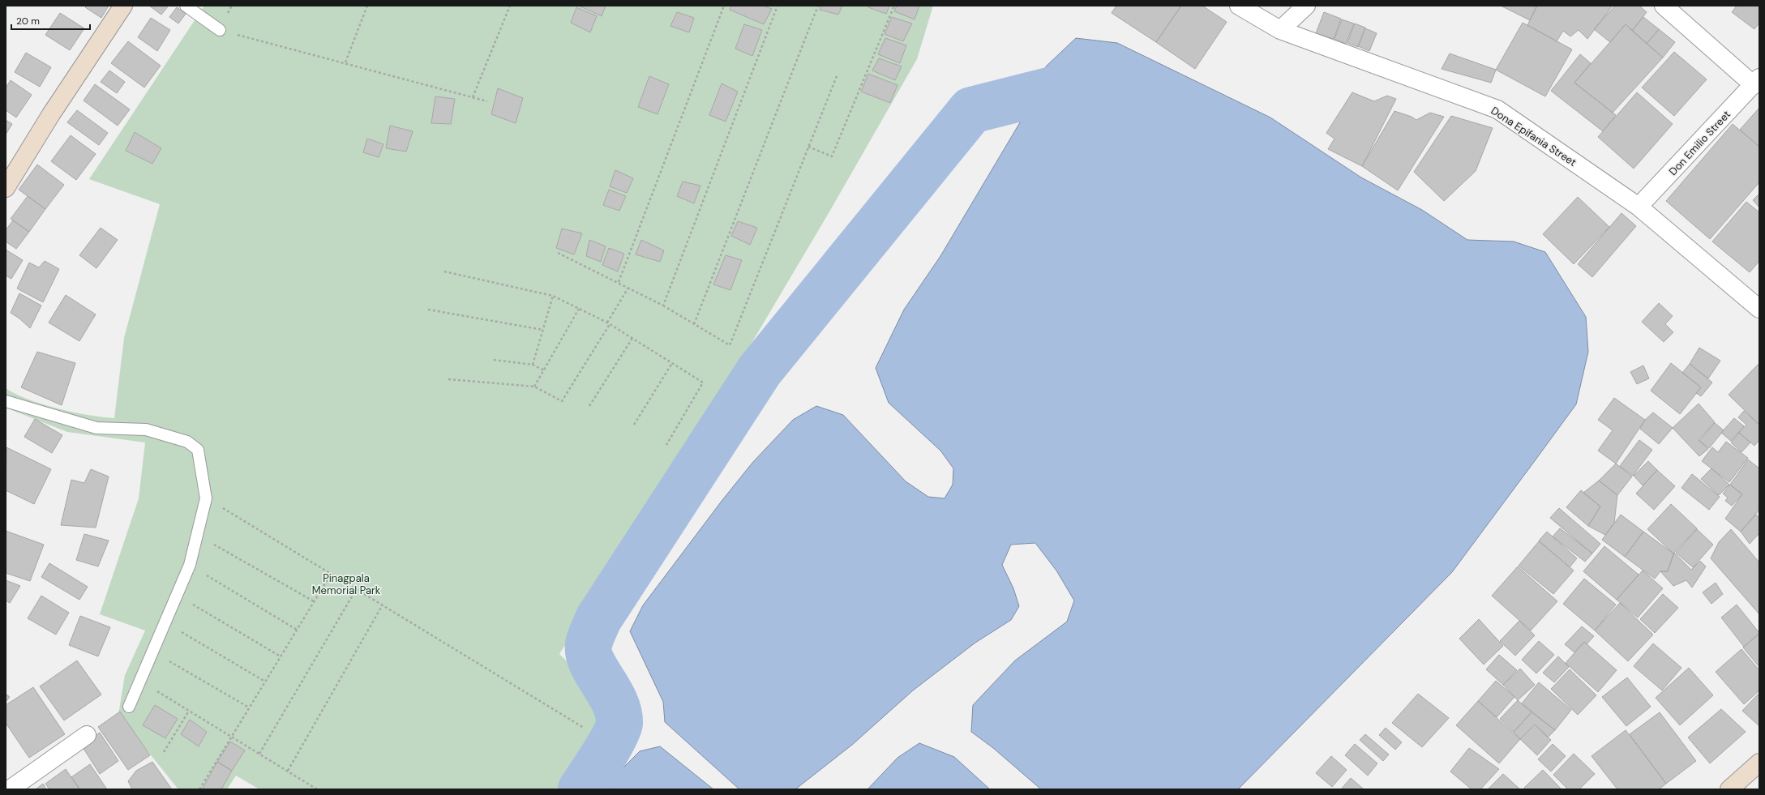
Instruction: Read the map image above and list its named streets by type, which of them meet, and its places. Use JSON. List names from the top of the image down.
{
  "streets": {
    "street": ["Dona Epifania Street", "Don Emilio Street"]
  },
  "crossings": [
    ["Dona Epifania Street", "Don Emilio Street"]
  ],
  "parks": ["Pinagpala Memorial Park"],
  "scale_bar": "20 m"
}
